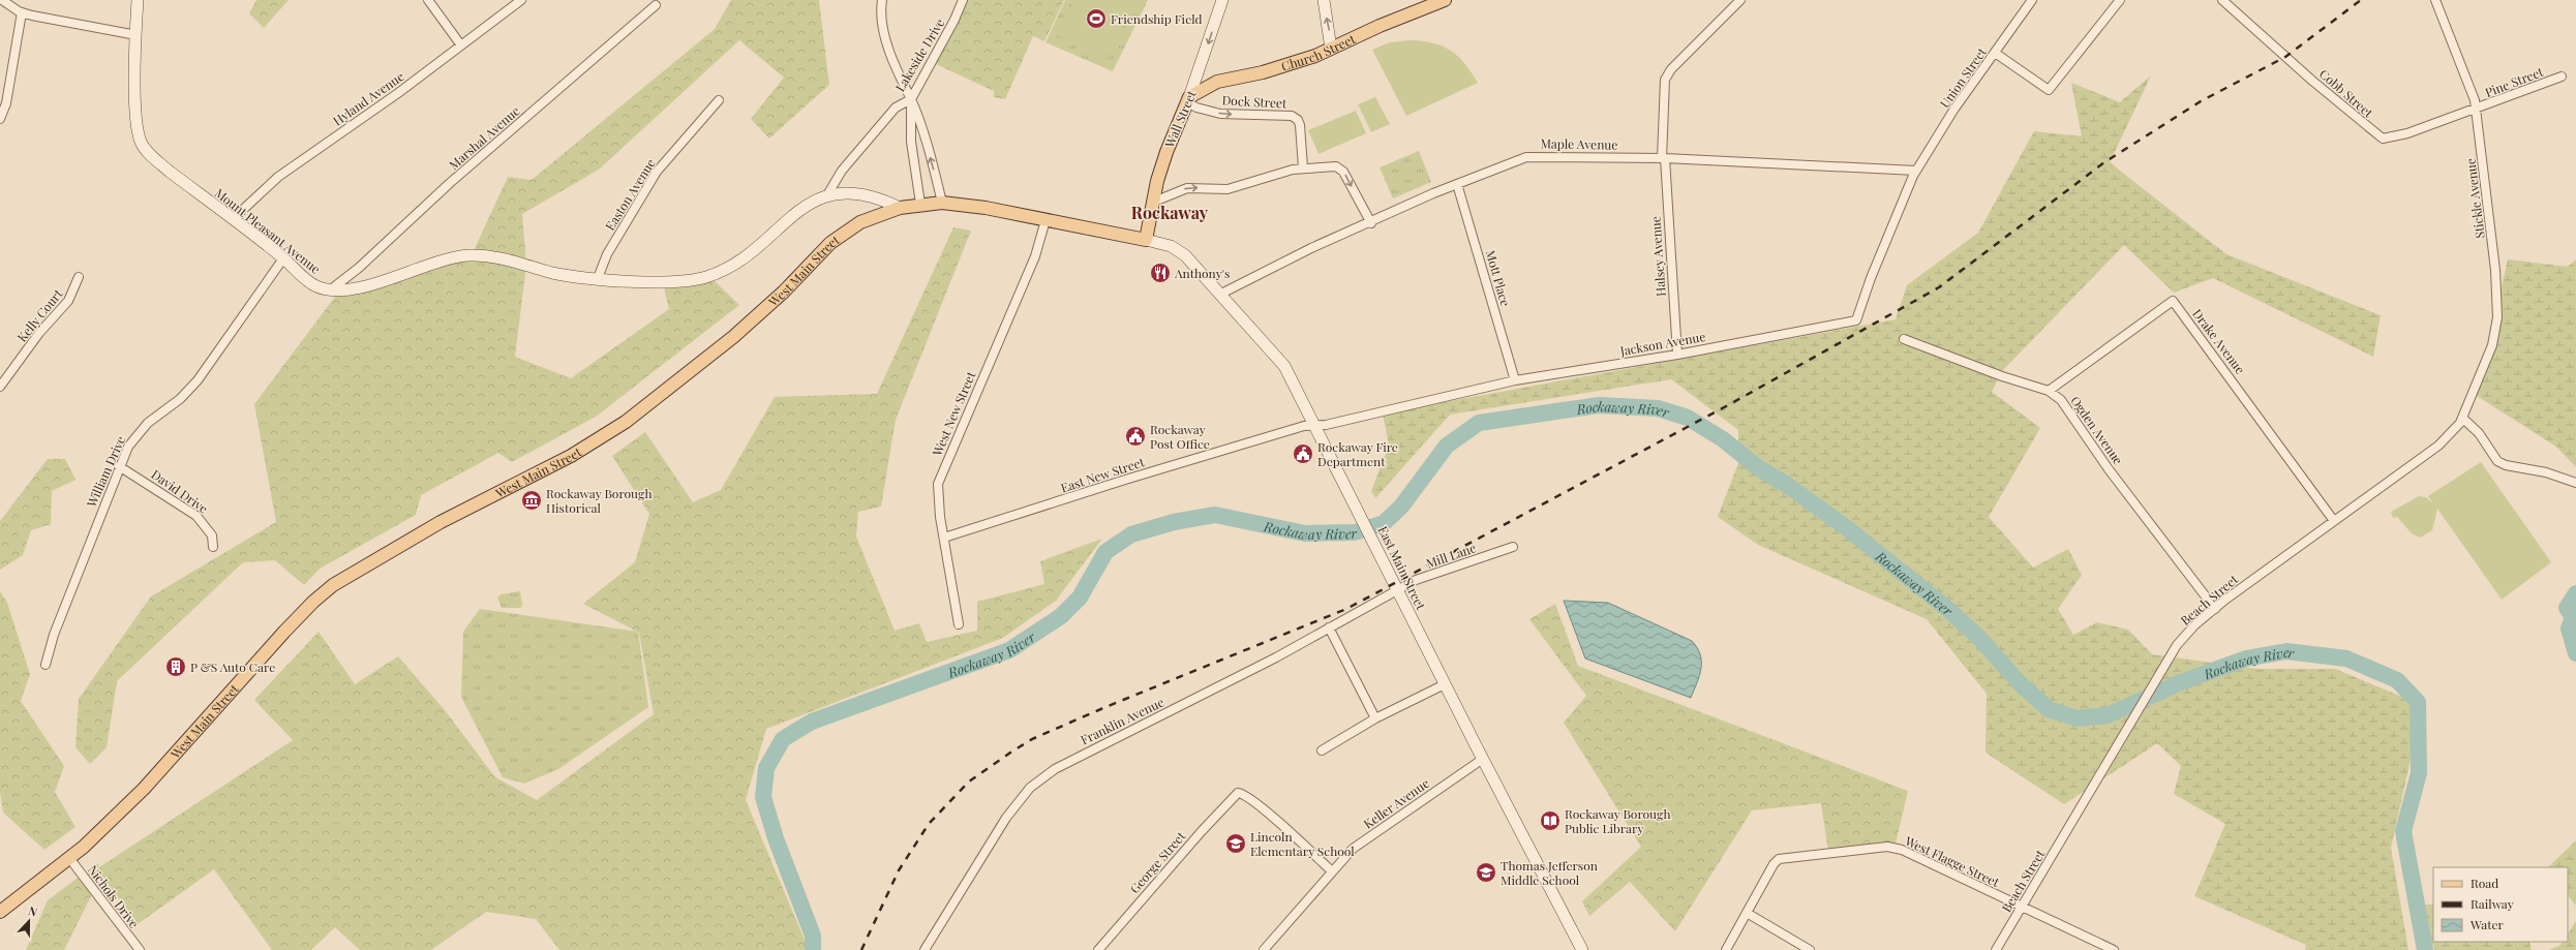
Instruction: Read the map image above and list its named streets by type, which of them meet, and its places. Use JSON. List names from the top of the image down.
{
  "streets": {
    "main road": ["Church Street", "Wall Street", "West Main Street"],
    "street": [
      "Lakeside Drive",
      "Union Street",
      "Pine Street",
      "Cobb Street",
      "Hyland Avenue",
      "Dock Street",
      "Marshal Avenue",
      "Maple Avenue",
      "Easton Avenue",
      "Stickle Avenue",
      "Mount Pleasant Avenue",
      "Halsey Avenue",
      "Mott Place",
      "Kelly Court",
      "Drake Avenue",
      "Jackson Avenue",
      "West New Street",
      "Ogden Avenue",
      "William Drive",
      "East New Street",
      "David Drive",
      "Mill Lane",
      "East Main Street",
      "Beach Street",
      "Franklin Avenue",
      "Keller Avenue",
      "West Flagge Street",
      "George Street",
      "Nichols Drive"
    ]
  },
  "crossings": [
    ["Church Street", "Dock Street"],
    ["Church Street", "Wall Street"],
    ["Lakeside Drive", "Mount Pleasant Avenue"],
    ["Union Street", "Maple Avenue"],
    ["Union Street", "Jackson Avenue"],
    ["Pine Street", "Cobb Street"],
    ["Pine Street", "Stickle Avenue"],
    ["Cobb Street", "Stickle Avenue"],
    ["Hyland Avenue", "Mount Pleasant Avenue"],
    ["Dock Street", "Wall Street"],
    ["Wall Street", "West Main Street"],
    ["Wall Street", "East Main Street"],
    ["Marshal Avenue", "Mount Pleasant Avenue"],
    ["Maple Avenue", "Halsey Avenue"],
    ["Maple Avenue", "Mott Place"],
    ["Maple Avenue", "Jackson Avenue"],
    ["Maple Avenue", "East Main Street"],
    ["Easton Avenue", "Mount Pleasant Avenue"],
    ["Stickle Avenue", "Beach Street"],
    ["Mount Pleasant Avenue", "William Drive"],
    ["Halsey Avenue", "Jackson Avenue"],
    ["West Main Street", "West New Street"],
    ["West Main Street", "East Main Street"],
    ["West Main Street", "Nichols Drive"],
    ["Mott Place", "Jackson Avenue"],
    ["Drake Avenue", "Ogden Avenue"],
    ["Drake Avenue", "Beach Street"],
    ["Jackson Avenue", "East New Street"],
    ["Jackson Avenue", "East Main Street"],
    ["West New Street", "East New Street"],
    ["Ogden Avenue", "Beach Street"],
    ["William Drive", "David Drive"],
    ["East New Street", "East Main Street"],
    ["Mill Lane", "East Main Street"],
    ["Mill Lane", "Franklin Avenue"],
    ["East Main Street", "Franklin Avenue"],
    ["East Main Street", "Keller Avenue"],
    ["Beach Street", "West Flagge Street"],
    ["Keller Avenue", "George Street"]
  ],
  "one_way": ["Dock Street"],
  "districts": ["Rockaway"],
  "water": ["Rockaway River"],
  "places": {
    "sports": ["Friendship Field"],
    "restaurant": ["Anthony's"],
    "public building": ["Rockaway Post Office", "Rockaway Fire Department"],
    "museum": ["Rockaway Borough Historical"],
    "building": ["P &S Auto Care"],
    "library": ["Rockaway Borough Public Library"],
    "school or university": ["Lincoln Elementary School", "Thomas Jefferson Middle School"]
  },
  "legend": ["Road", "Railway", "Water"],
  "north": "top"
}
